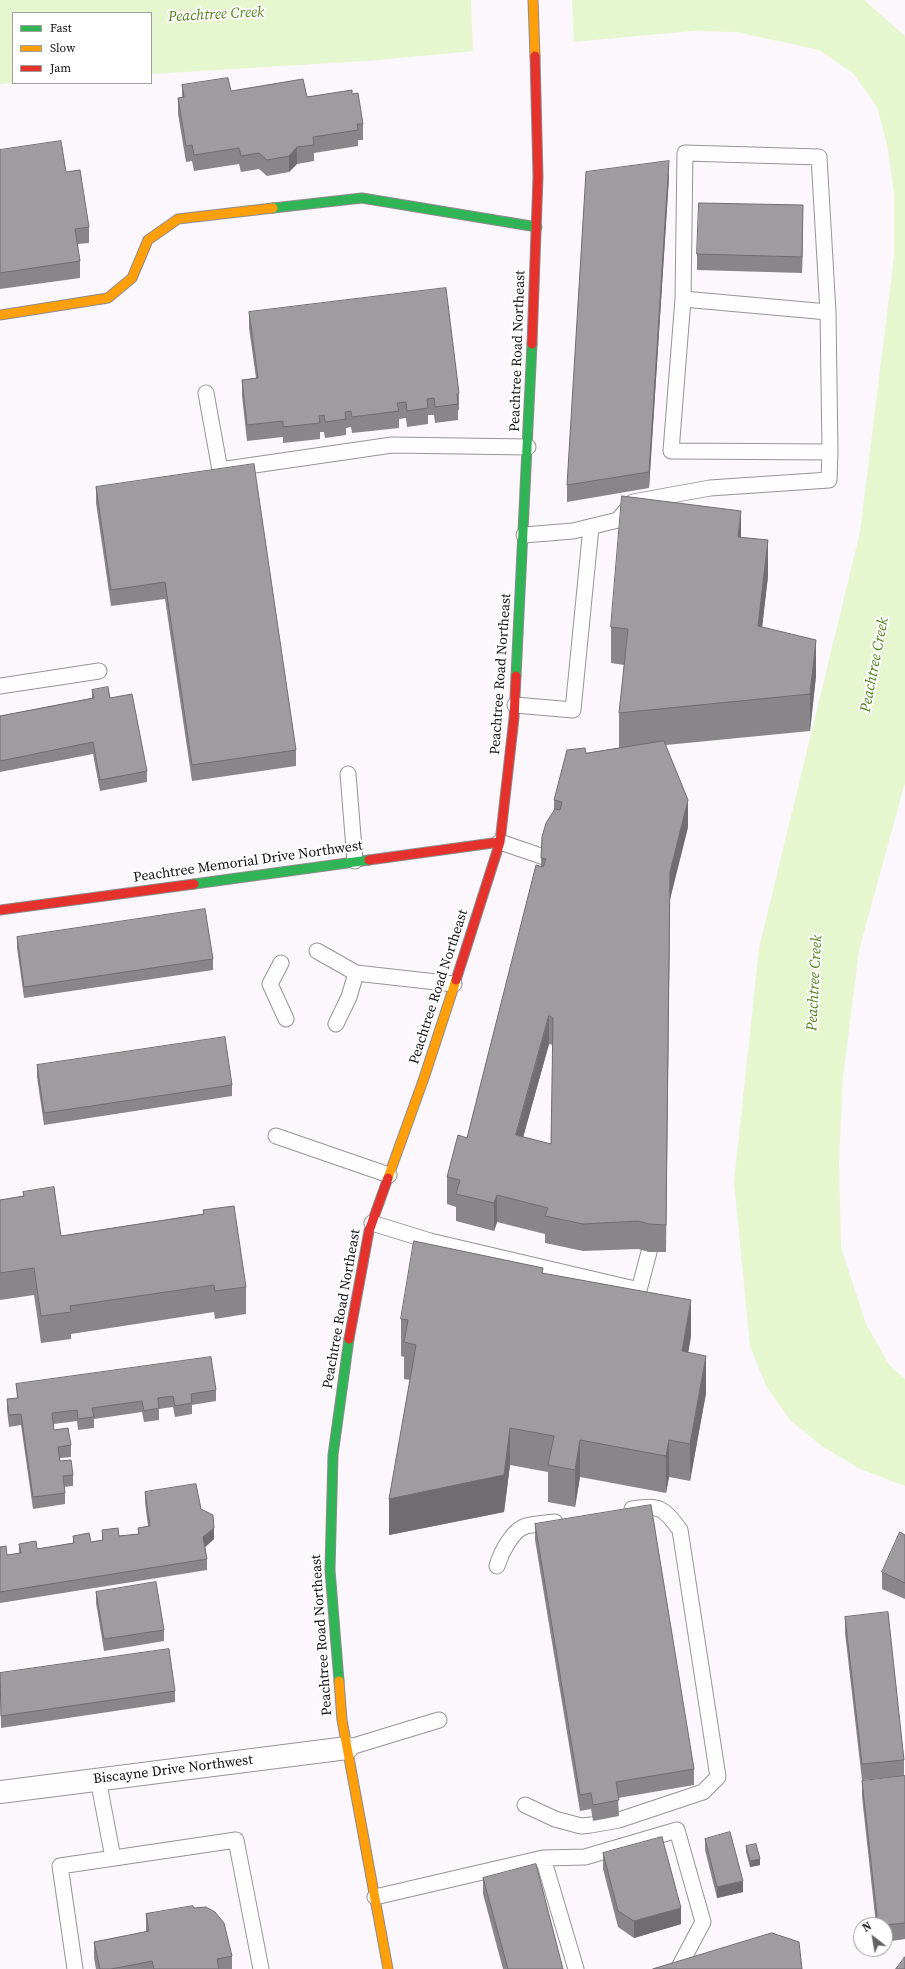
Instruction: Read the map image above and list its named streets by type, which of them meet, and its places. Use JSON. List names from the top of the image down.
{
  "streets": {
    "main road": ["Peachtree Road Northeast", "Peachtree Memorial Drive Northwest"],
    "street": ["Biscayne Drive Northwest"]
  },
  "crossings": [
    ["Peachtree Road Northeast", "Peachtree Memorial Drive Northwest"],
    ["Peachtree Road Northeast", "Biscayne Drive Northwest"]
  ],
  "water": ["Peachtree Creek"],
  "legend": ["Fast", "Slow", "Jam"],
  "north": "top left"
}
